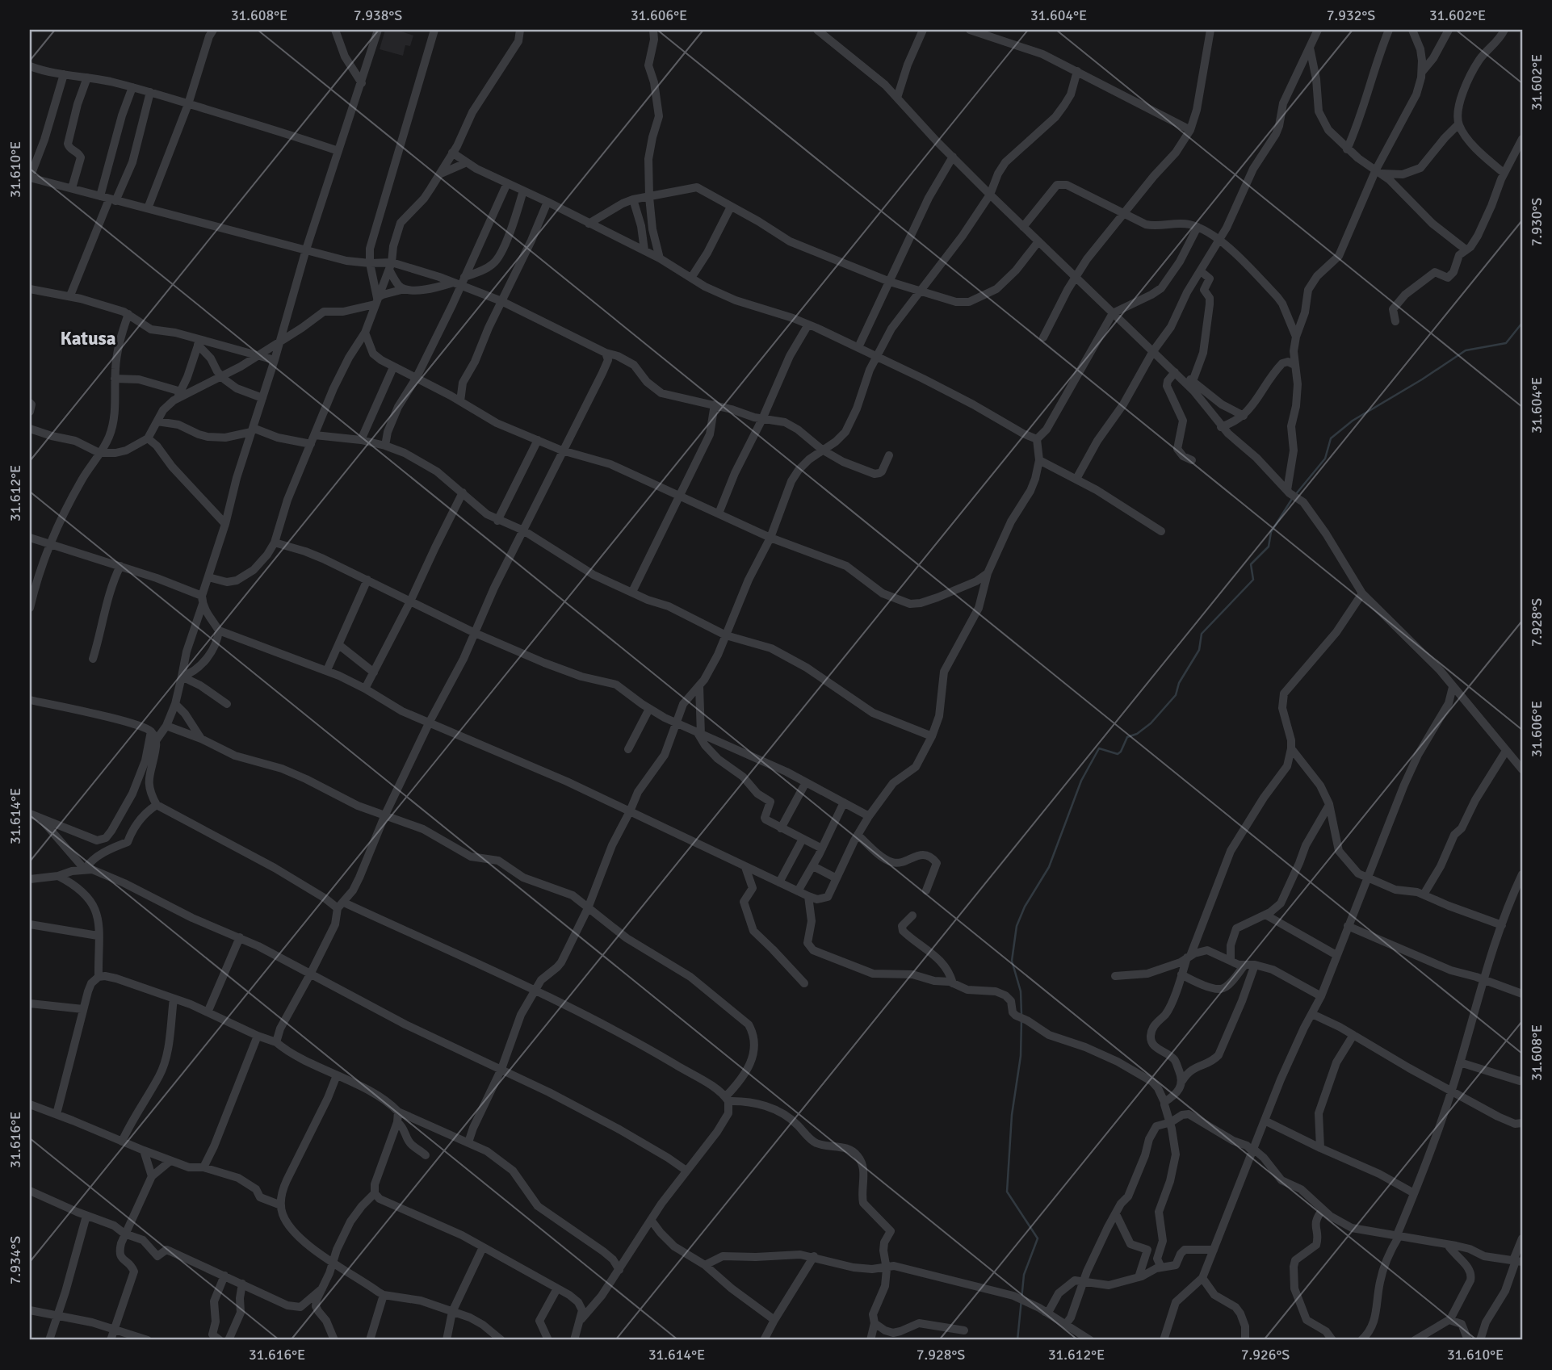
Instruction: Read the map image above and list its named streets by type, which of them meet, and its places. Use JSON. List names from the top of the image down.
{
  "districts": ["Katusa"],
  "coordinates": [
    "31.608°E",
    "7.938°S",
    "31.606°E",
    "31.604°E",
    "7.932°S",
    "31.602°E",
    "31.610°E",
    "7.930°S",
    "31.612°E",
    "7.928°S",
    "31.614°E",
    "31.616°E",
    "7.934°S",
    "7.926°S"
  ]
}
